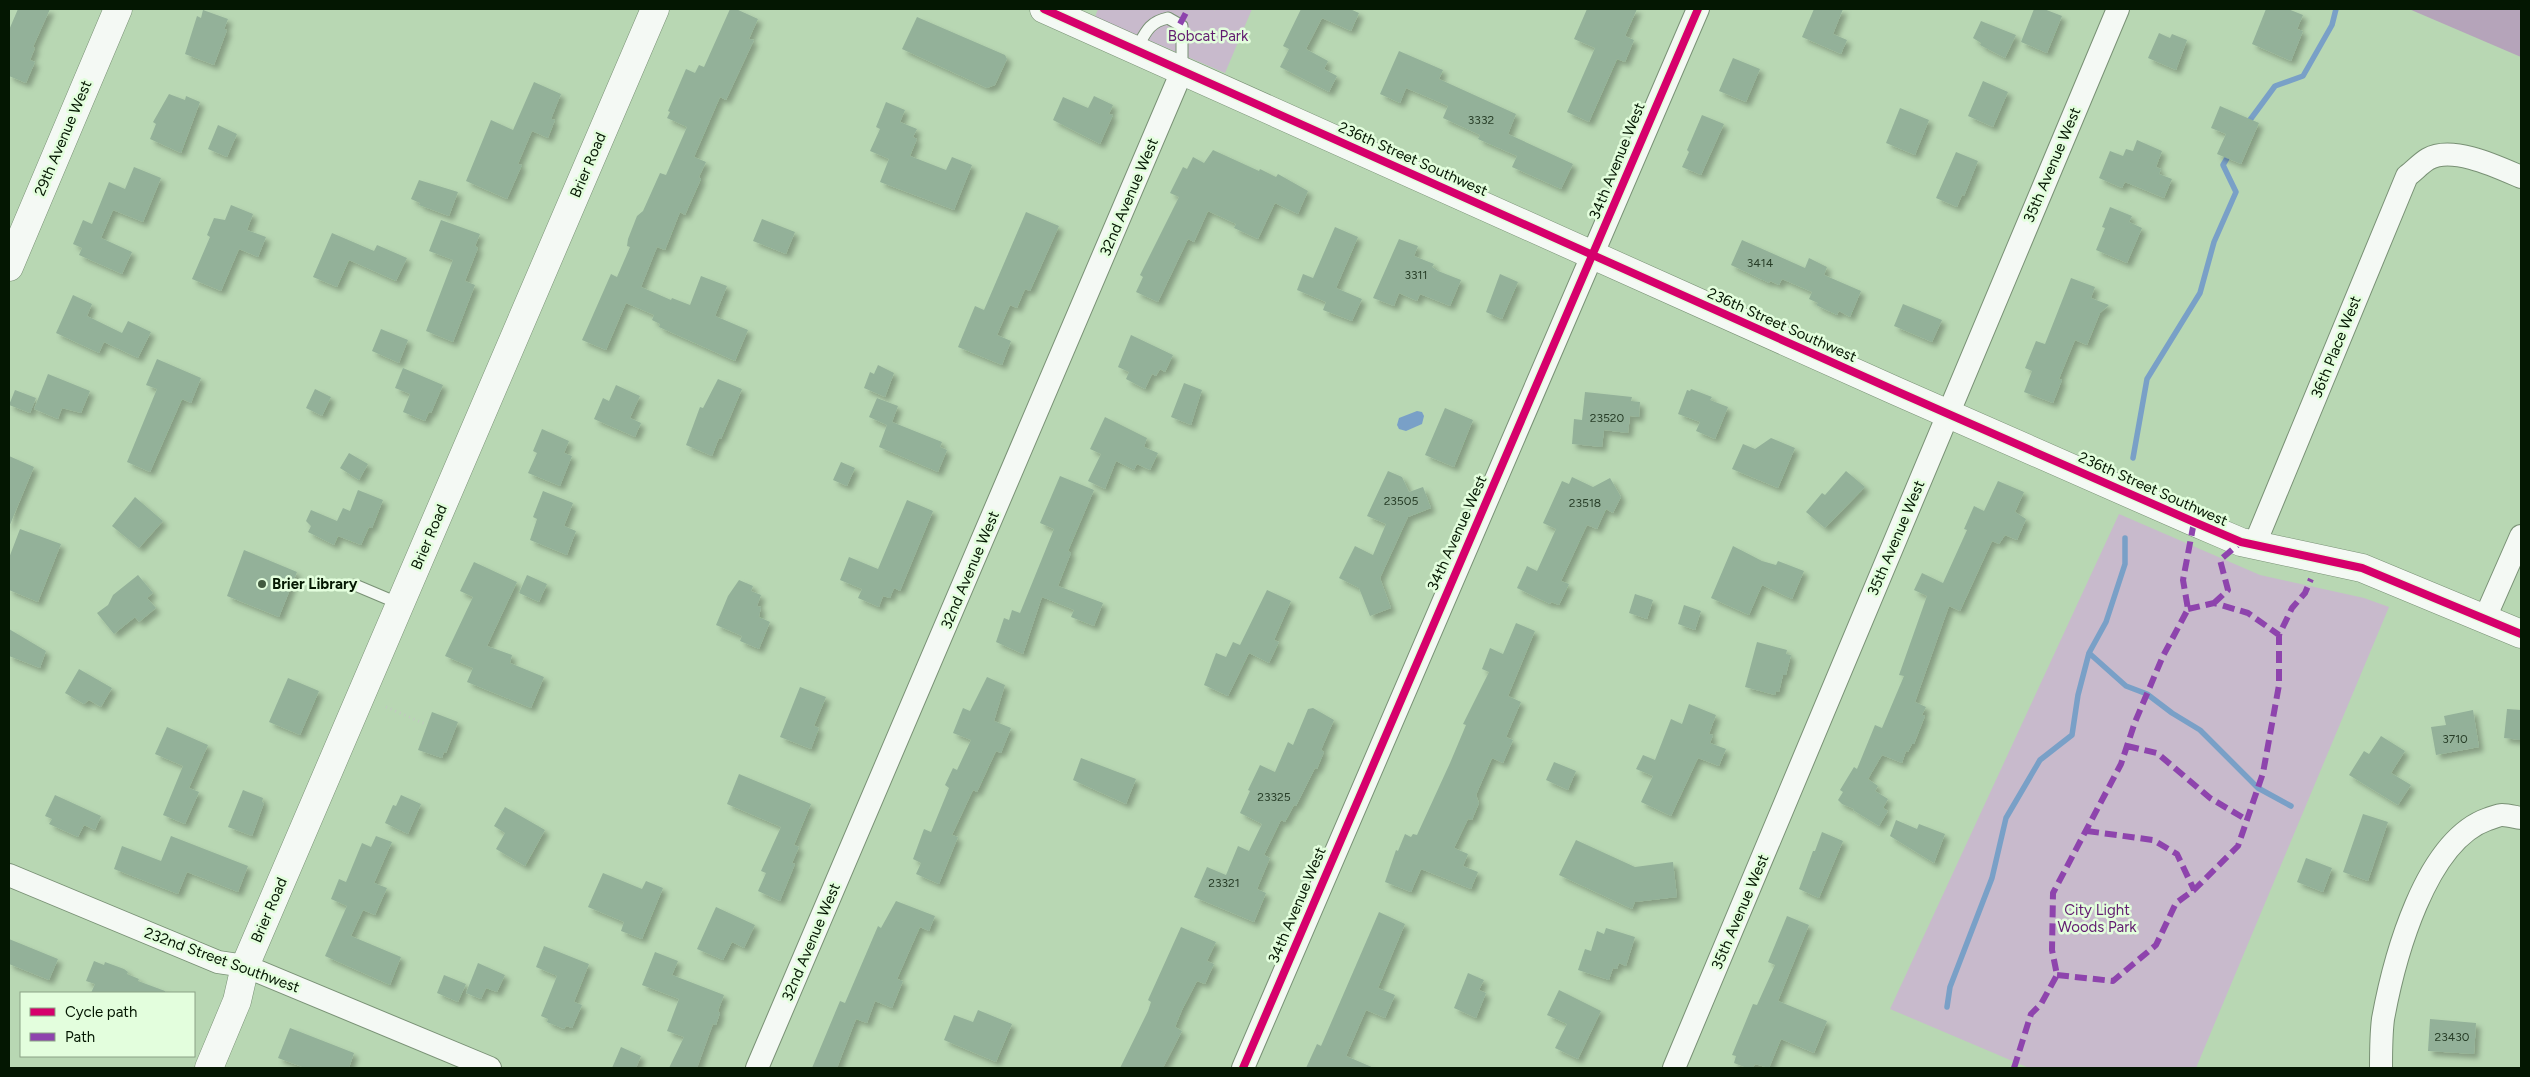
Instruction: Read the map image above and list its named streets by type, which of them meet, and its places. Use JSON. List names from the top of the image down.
{
  "streets": {
    "street": [
      "29th Avenue West",
      "236th Street Southwest",
      "34th Avenue West",
      "Brier Road",
      "35th Avenue West",
      "32nd Avenue West",
      "36th Place West",
      "232nd Street Southwest"
    ]
  },
  "crossings": [
    ["236th Street Southwest", "34th Avenue West"],
    ["236th Street Southwest", "35th Avenue West"],
    ["236th Street Southwest", "32nd Avenue West"],
    ["236th Street Southwest", "36th Place West"],
    ["Brier Road", "232nd Street Southwest"]
  ],
  "parks": ["Bobcat Park", "City Light Woods Park"],
  "places": ["Brier Library"],
  "house_numbers": [
    "3332",
    "3414",
    "3311",
    "23520",
    "23505",
    "23518",
    "3710",
    "23325",
    "23321",
    "23430"
  ],
  "legend": ["Cycle path", "Path"]
}
